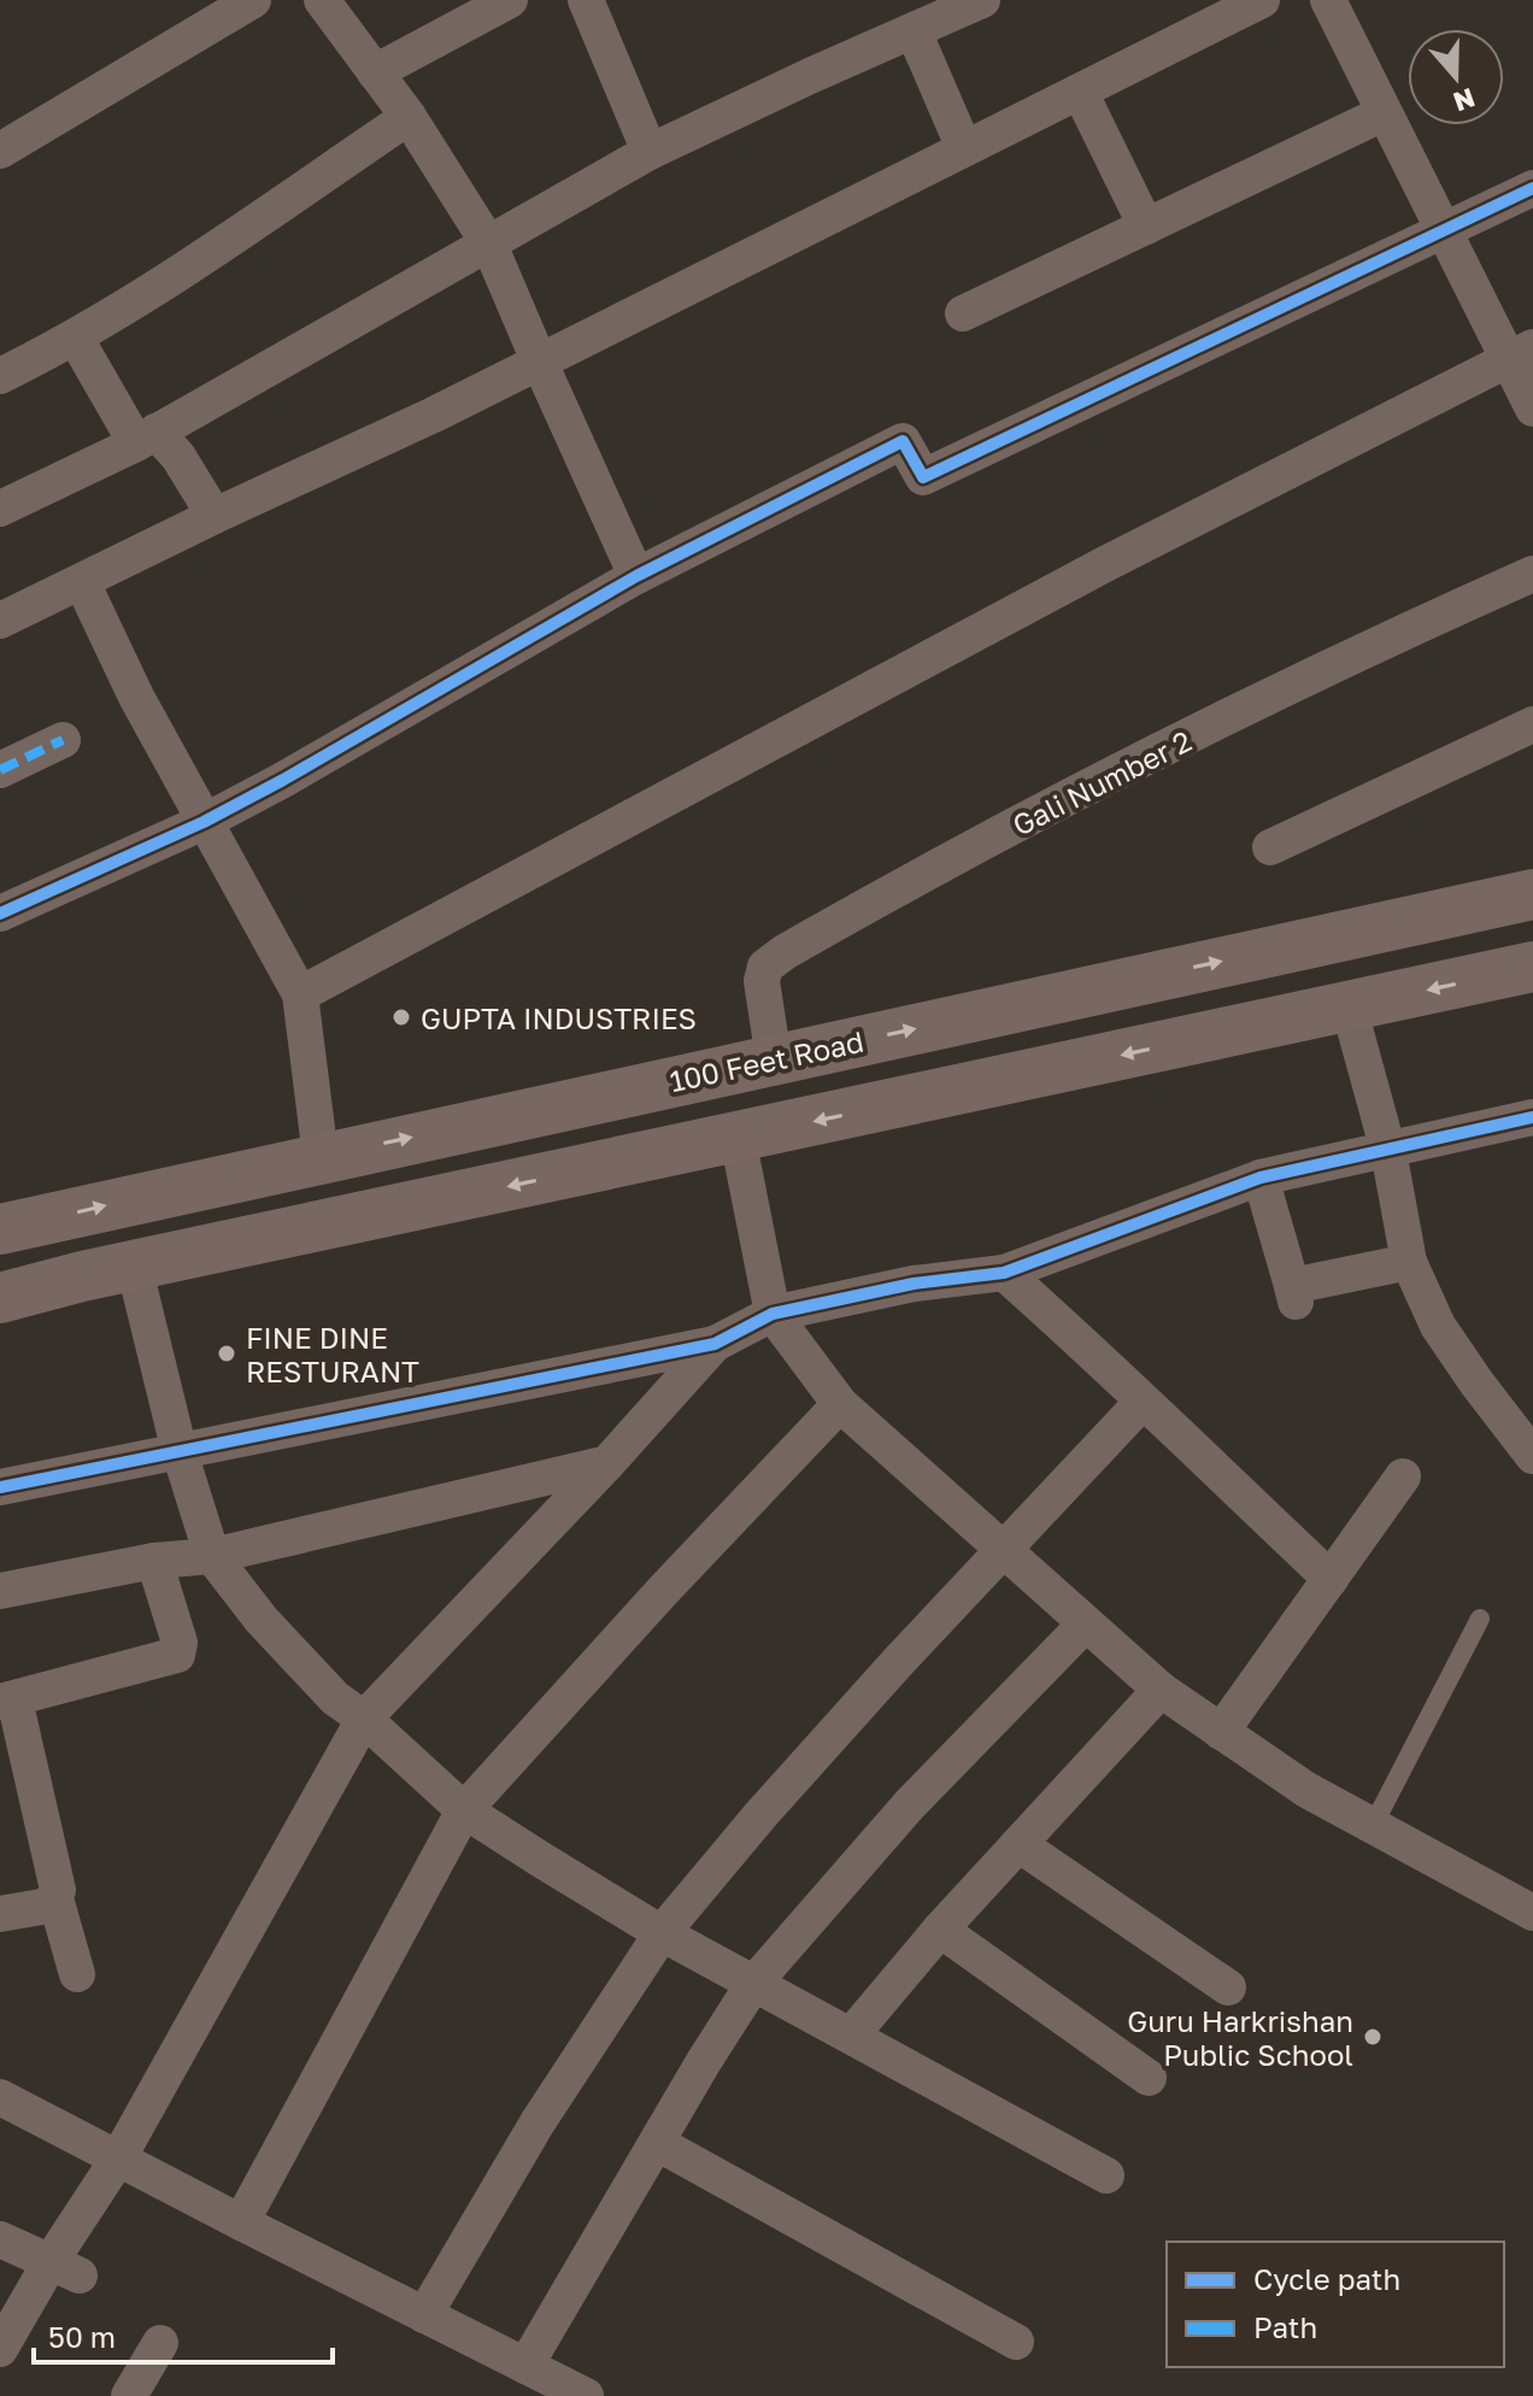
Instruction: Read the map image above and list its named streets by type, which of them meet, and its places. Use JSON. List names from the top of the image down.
{
  "streets": {
    "main road": ["100 Feet Road"],
    "street": ["Gali Number 2"]
  },
  "crossings": [
    ["Gali Number 2", "100 Feet Road"]
  ],
  "places": ["GUPTA INDUSTRIES", "FINE DINE RESTURANT", "Guru Harkrishan Public School"],
  "legend": ["Cycle path", "Path"],
  "scale_bar": "50 m",
  "north": "bottom"
}
